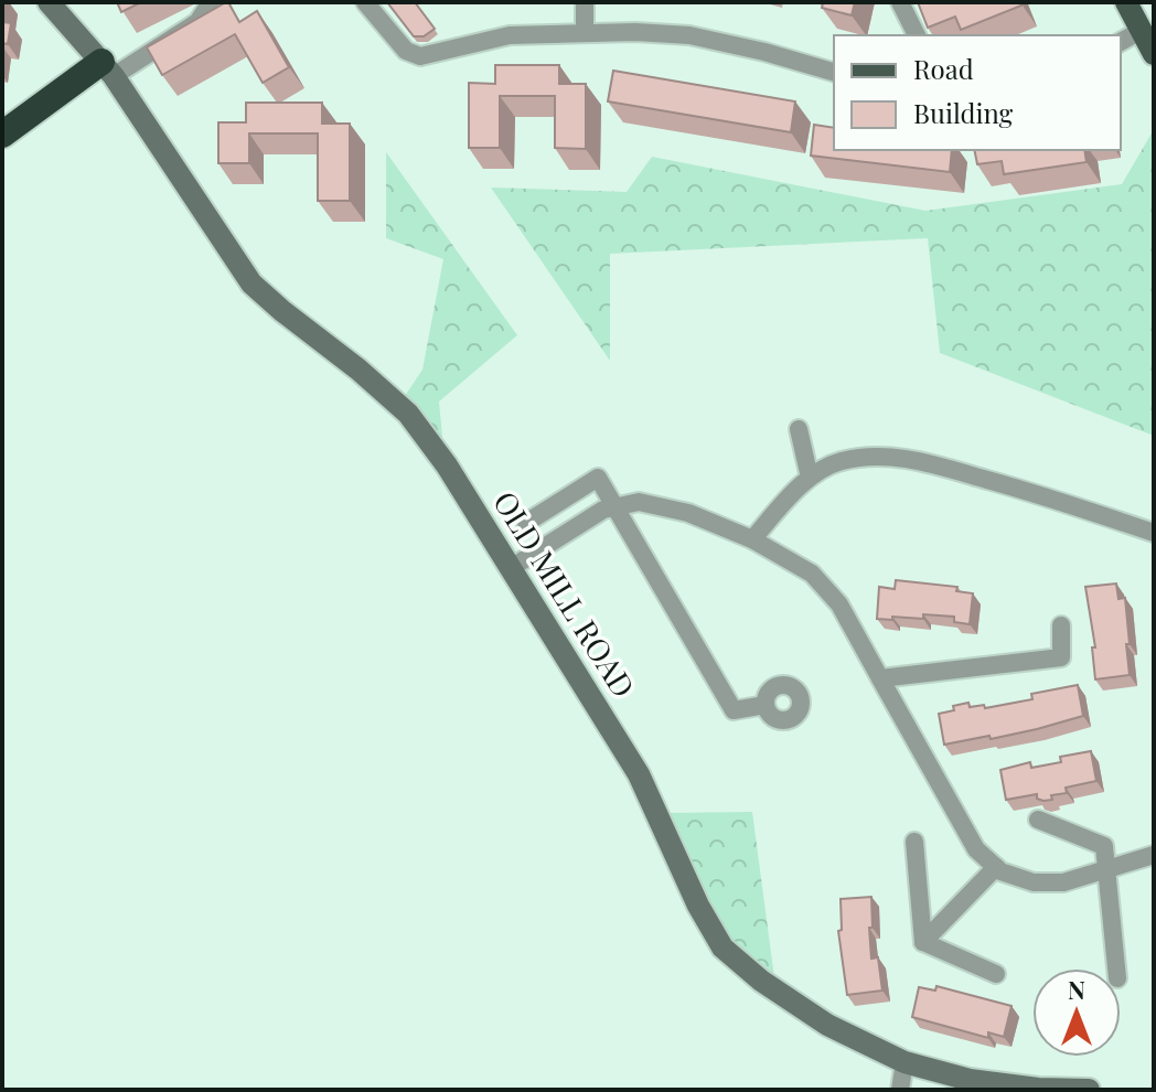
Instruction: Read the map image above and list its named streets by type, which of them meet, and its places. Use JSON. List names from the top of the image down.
{
  "streets": {
    "street": ["OLD MILL ROAD"]
  },
  "legend": ["Road", "Building"],
  "north": "top"
}
